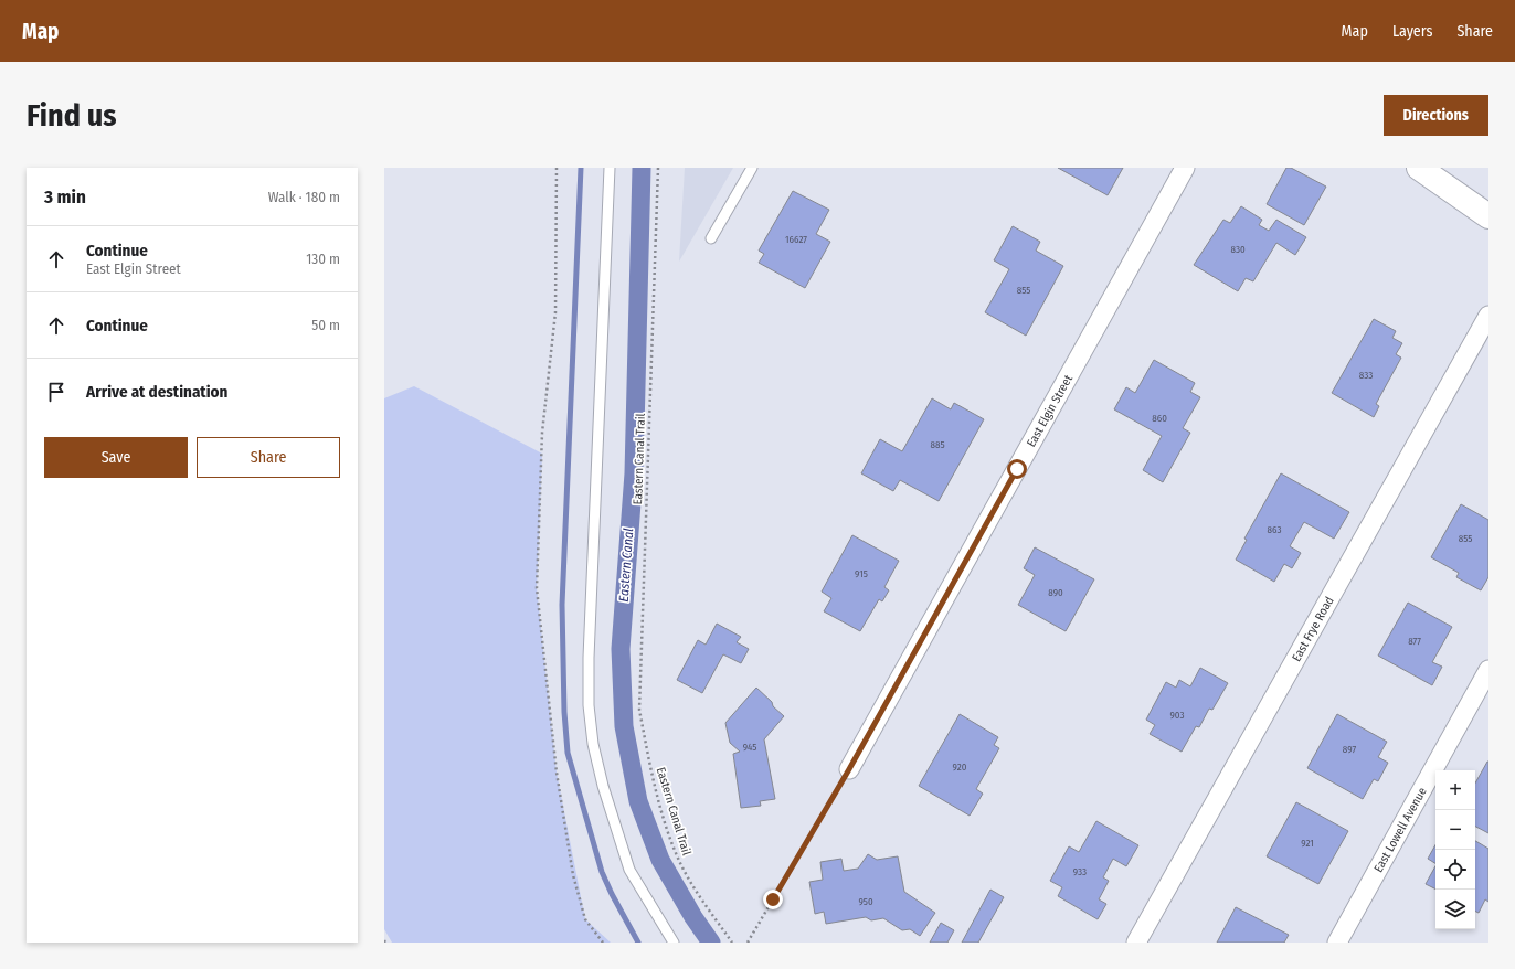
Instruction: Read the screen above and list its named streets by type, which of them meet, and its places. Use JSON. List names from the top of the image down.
{
  "streets": {
    "street": ["East Elgin Street", "East Frye Road", "East Lowell Avenue"],
    "path": ["Eastern Canal Trail"]
  },
  "water": ["Eastern Canal"],
  "house_numbers": [
    "16627",
    "830",
    "855",
    "833",
    "860",
    "885",
    "863",
    "855",
    "915",
    "890",
    "877",
    "903",
    "945",
    "897",
    "920",
    "921",
    "933",
    "950"
  ],
  "page": {
    "header": "Map",
    "nav": ["Map", "Layers", "Share"],
    "buttons": [
      "Directions",
      ["Save", "Share"]
    ],
    "title": "Find us",
    "heading": ["3 min", "Walk · 180 m"],
    "list": [
      ["Continue", "East Elgin Street", "130 m"],
      ["Continue", "50 m"],
      "Arrive at destination"
    ],
    "map_buttons": ["+", "−"]
  }
}
